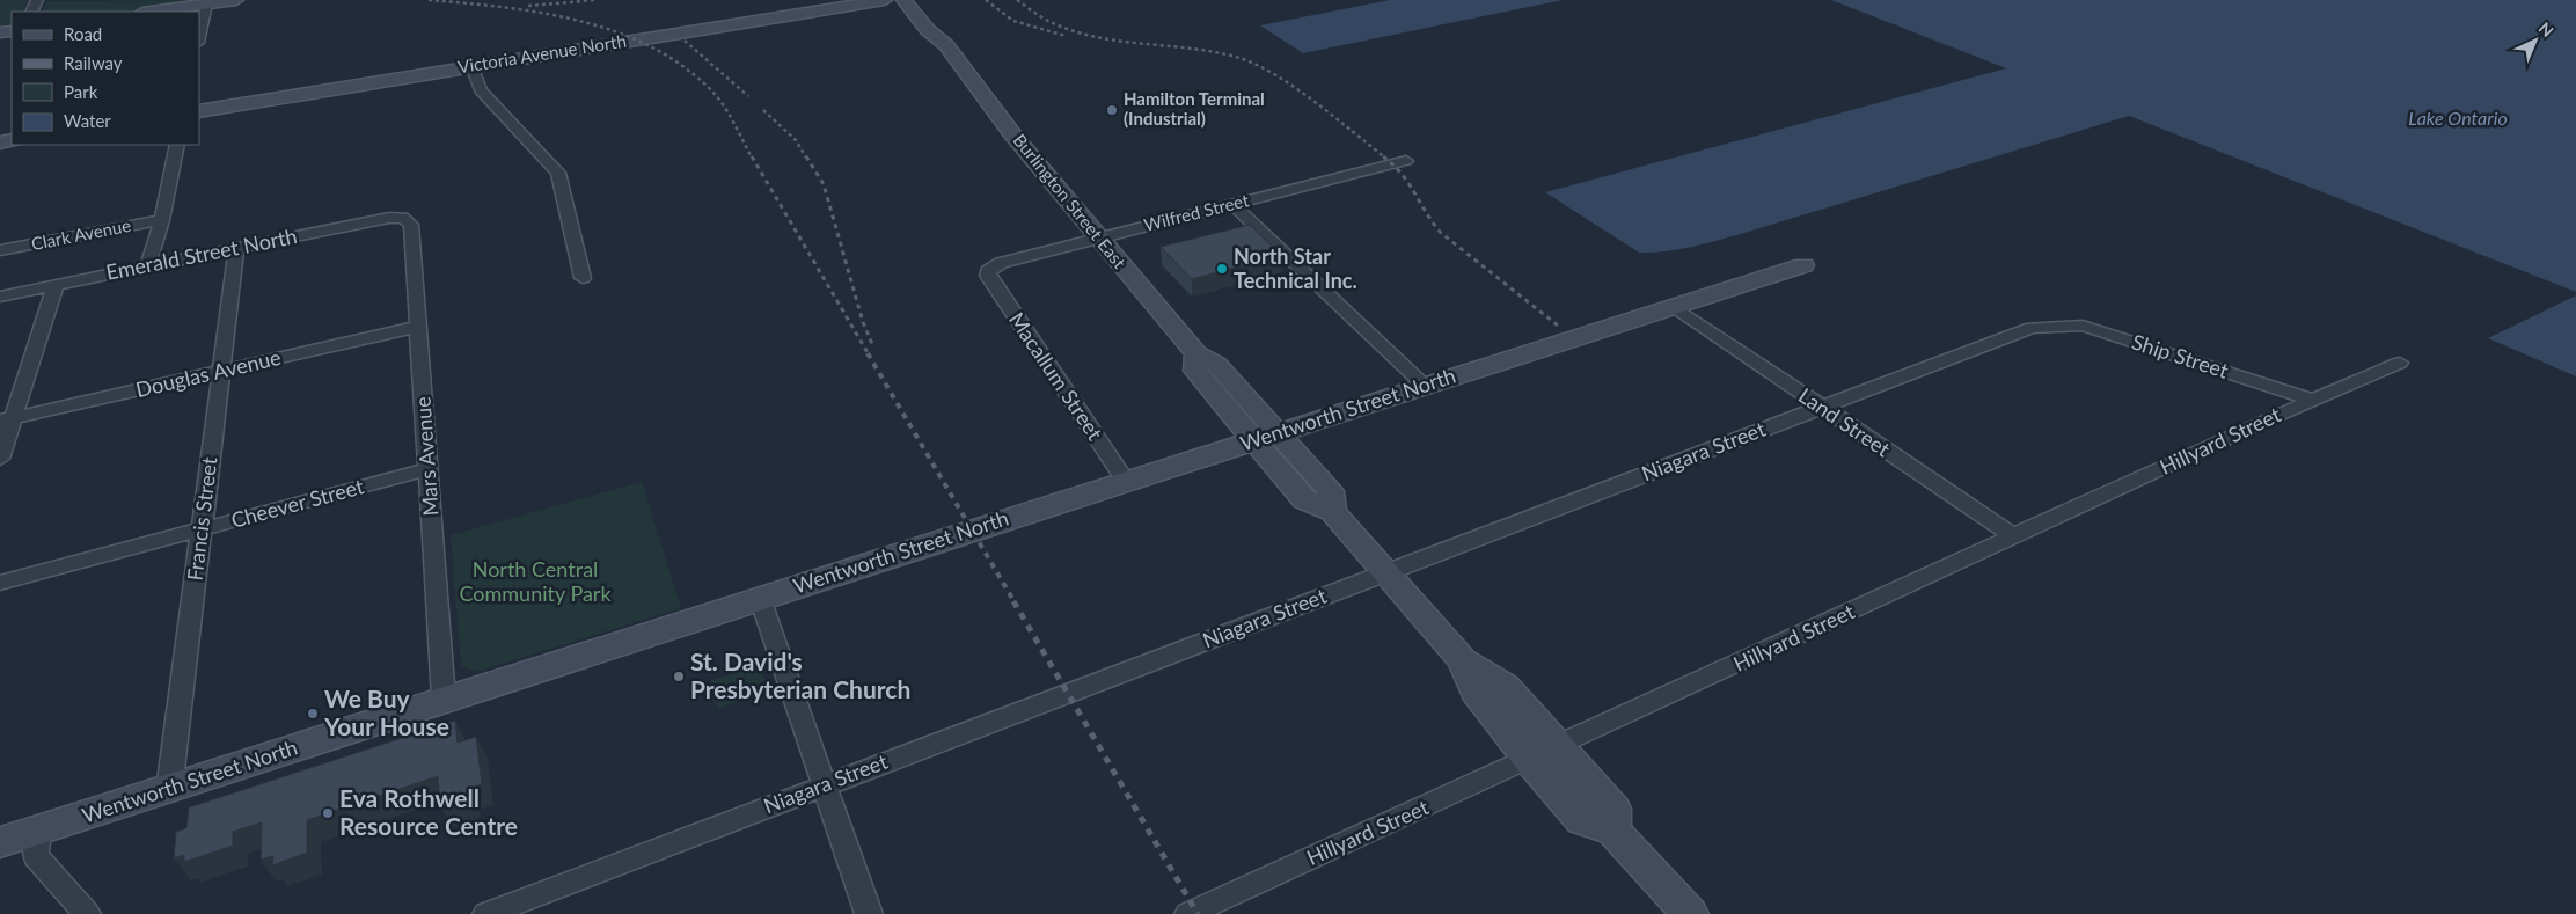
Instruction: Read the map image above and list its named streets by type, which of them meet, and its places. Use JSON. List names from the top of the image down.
{
  "streets": {
    "main road": ["Victoria Avenue North", "Burlington Street East", "Wentworth Street North"],
    "street": [
      "Wilfred Street",
      "Clark Avenue",
      "Emerald Street North",
      "Ship Street",
      "Douglas Avenue",
      "Macallum Street",
      "Land Street",
      "Hillyard Street",
      "Niagara Street",
      "Mars Avenue",
      "Cheever Street",
      "Francis Street"
    ]
  },
  "crossings": [
    ["Burlington Street East", "Wilfred Street"],
    ["Burlington Street East", "Wentworth Street North"],
    ["Burlington Street East", "Hillyard Street"],
    ["Burlington Street East", "Niagara Street"],
    ["Wilfred Street", "Macallum Street"],
    ["Emerald Street North", "Mars Avenue"],
    ["Emerald Street North", "Francis Street"],
    ["Ship Street", "Hillyard Street"],
    ["Ship Street", "Niagara Street"],
    ["Douglas Avenue", "Mars Avenue"],
    ["Douglas Avenue", "Francis Street"],
    ["Macallum Street", "Wentworth Street North"],
    ["Wentworth Street North", "Land Street"],
    ["Wentworth Street North", "Mars Avenue"],
    ["Wentworth Street North", "Francis Street"],
    ["Land Street", "Hillyard Street"],
    ["Land Street", "Niagara Street"],
    ["Mars Avenue", "Cheever Street"],
    ["Cheever Street", "Francis Street"]
  ],
  "water": ["Lake Ontario"],
  "parks": ["North Central Community Park"],
  "places": [
    "Hamilton Terminal (Industrial)",
    "North Star Technical Inc.",
    "St. David's Presbyterian Church",
    "We Buy Your House",
    "Eva Rothwell Resource Centre"
  ],
  "legend": [
    "Road",
    "Railway",
    "Park",
    "Water"
  ],
  "north": "top right"
}
